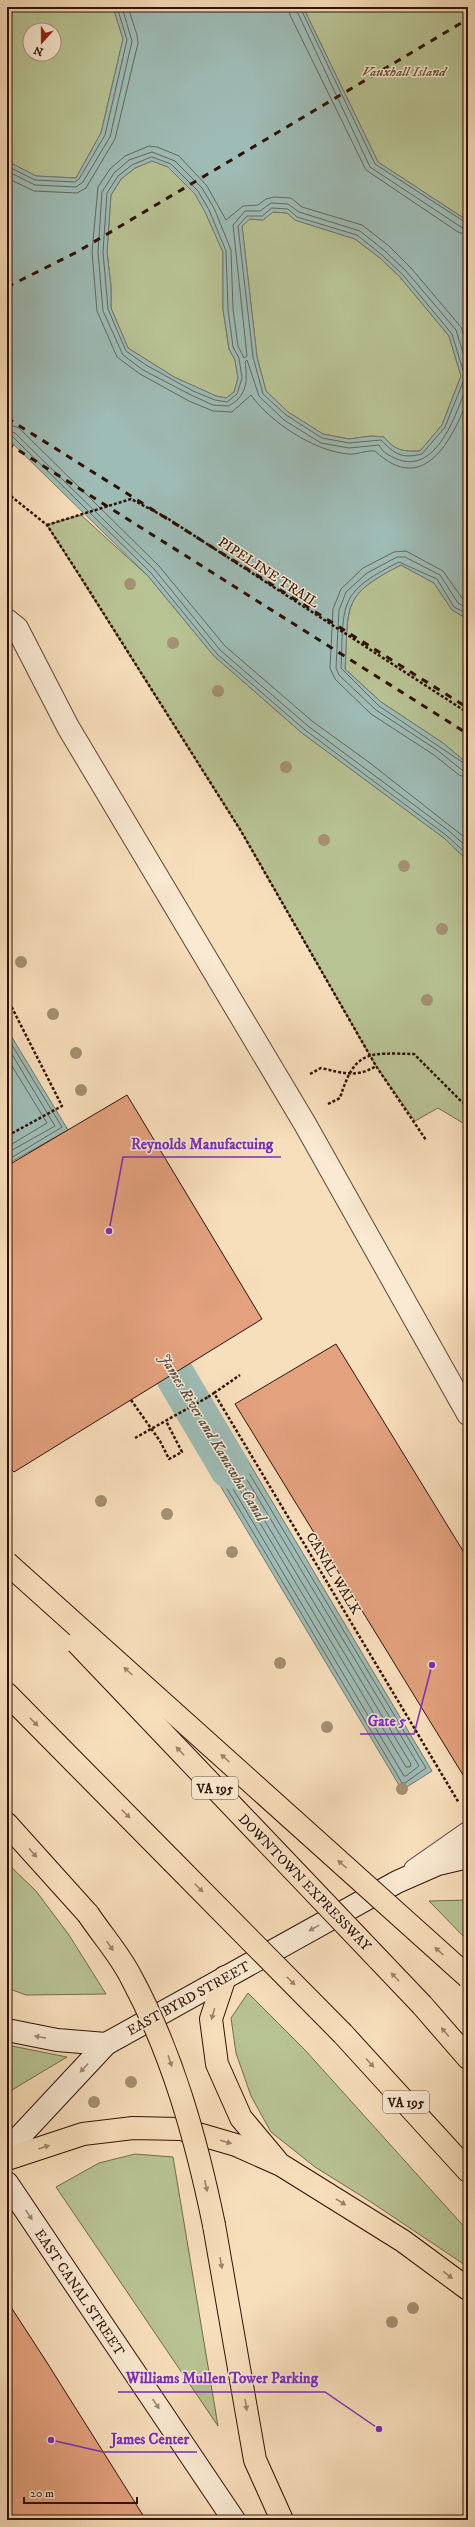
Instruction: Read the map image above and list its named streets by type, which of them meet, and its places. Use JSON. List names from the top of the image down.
{
  "streets": {
    "highway": ["VA 195", "DOWNTOWN EXPRESSWAY"],
    "street": ["EAST BYRD STREET", "EAST CANAL STREET"],
    "path": ["PIPELINE TRAIL", "CANAL WALK"]
  },
  "one_way": ["EAST BYRD STREET", "EAST CANAL STREET"],
  "water": ["James River and Kanawha Canal"],
  "parks": ["Vauxhall Island"],
  "places": [
    "Reynolds Manufactuing",
    "Gate 5",
    "Williams Mullen Tower Parking",
    "James Center"
  ],
  "scale_bar": "20 m",
  "north": "bottom"
}
